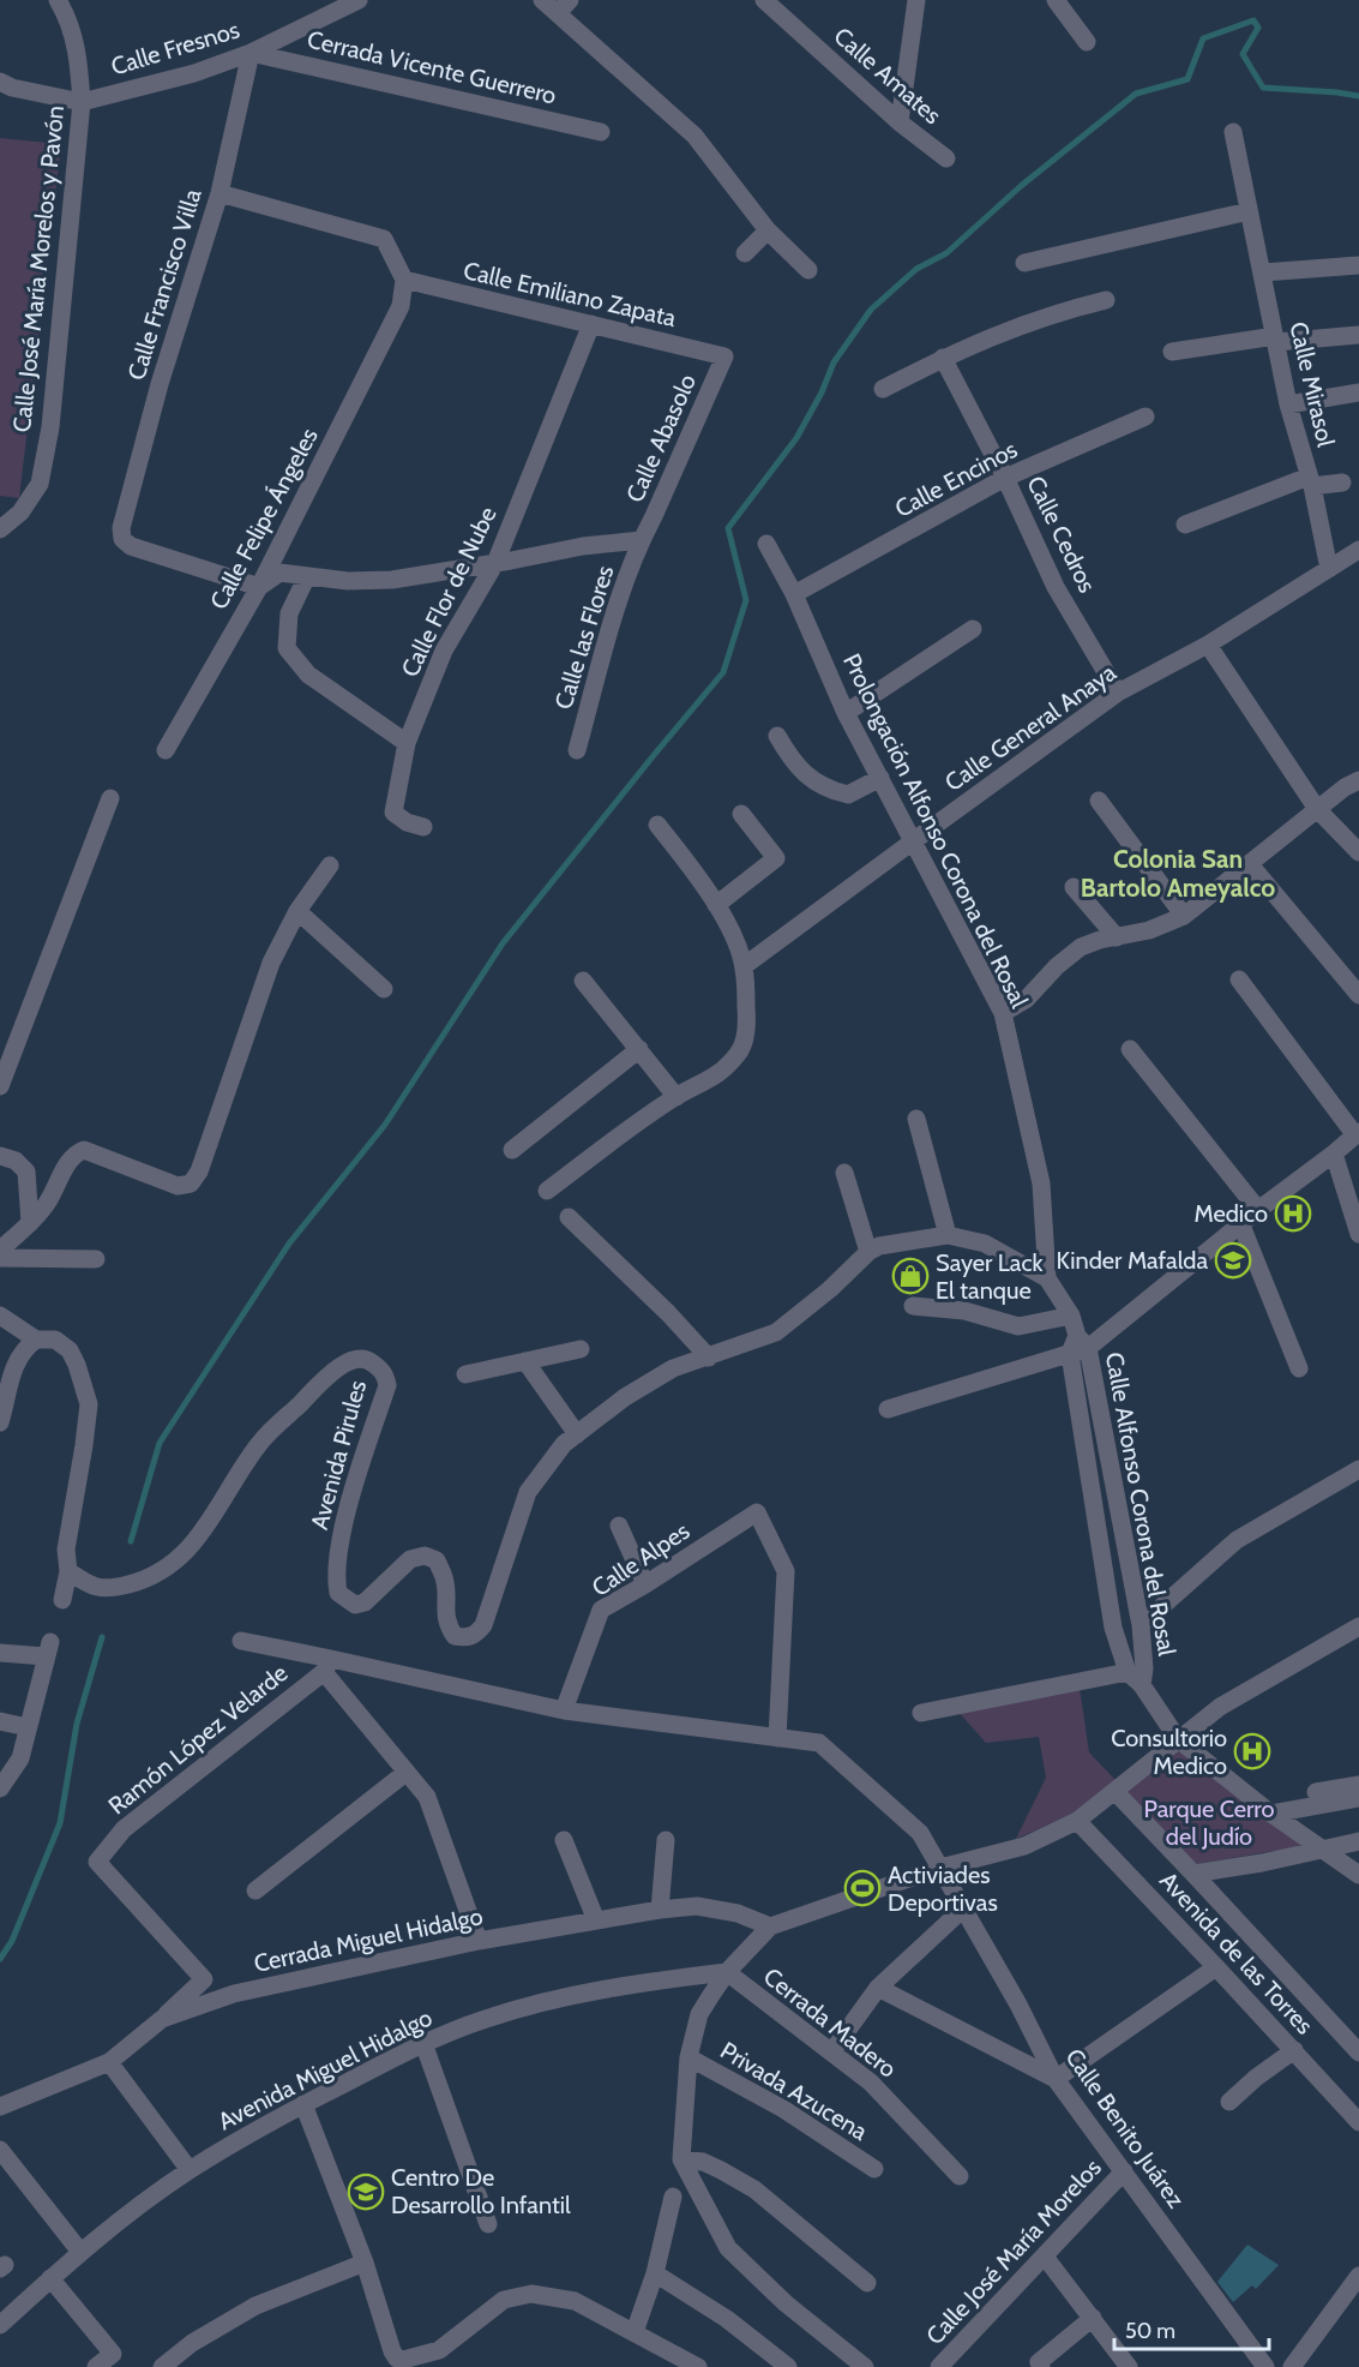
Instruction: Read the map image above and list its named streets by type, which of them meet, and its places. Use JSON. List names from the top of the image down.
{
  "streets": {
    "street": [
      "Calle Fresnos",
      "Cerrada Vicente Guerrero",
      "Calle Amates",
      "Calle José María Morelos y Pavón",
      "Calle Francisco Villa",
      "Calle Emiliano Zapata",
      "Calle Mirasol",
      "Calle Abasolo",
      "Calle Encinos",
      "Calle Felipe Ángeles",
      "Calle Cedros",
      "Calle Flor de Nube",
      "Calle las Flores",
      "Calle General Anaya",
      "Prolongación Alfonso Corona del Rosal",
      "Avenida Pirules",
      "Calle Alfonso Corona del Rosal",
      "Calle Alpes",
      "Ramón López Velarde",
      "Cerrada Miguel Hidalgo",
      "Avenida de las Torres",
      "Cerrada Madero",
      "Avenida Miguel Hidalgo",
      "Privada Azucena",
      "Calle Benito Juárez",
      "Calle José María Morelos"
    ]
  },
  "crossings": [
    ["Calle Fresnos", "Cerrada Vicente Guerrero"],
    ["Calle Fresnos", "Calle José María Morelos y Pavón"],
    ["Calle Fresnos", "Calle Francisco Villa"],
    ["Cerrada Vicente Guerrero", "Calle Francisco Villa"],
    ["Calle Francisco Villa", "Calle Felipe Ángeles"],
    ["Calle Emiliano Zapata", "Calle Abasolo"],
    ["Calle Emiliano Zapata", "Calle Felipe Ángeles"],
    ["Calle Emiliano Zapata", "Calle Flor de Nube"],
    ["Calle Mirasol", "Calle General Anaya"],
    ["Calle Abasolo", "Calle las Flores"],
    ["Calle Encinos", "Calle Cedros"],
    ["Calle Encinos", "Prolongación Alfonso Corona del Rosal"],
    ["Calle Cedros", "Calle General Anaya"],
    ["Calle General Anaya", "Prolongación Alfonso Corona del Rosal"],
    ["Prolongación Alfonso Corona del Rosal", "Avenida Pirules"],
    ["Prolongación Alfonso Corona del Rosal", "Calle Alfonso Corona del Rosal"],
    ["Avenida Pirules", "Calle Alfonso Corona del Rosal"],
    ["Ramón López Velarde", "Cerrada Miguel Hidalgo"],
    ["Cerrada Madero", "Avenida Miguel Hidalgo"],
    ["Calle Benito Juárez", "Calle José María Morelos"]
  ],
  "districts": ["Colonia San Bartolo Ameyalco"],
  "parks": ["Parque Cerro del Judío"],
  "places": {
    "hospital": ["Medico", "Consultorio Medico"],
    "school or university": ["Kinder Mafalda", "Centro De Desarrollo Infantil"],
    "shop": ["Sayer Lack El tanque"],
    "sports": ["Activiades Deportivas"]
  },
  "scale_bar": "50 m"
}
